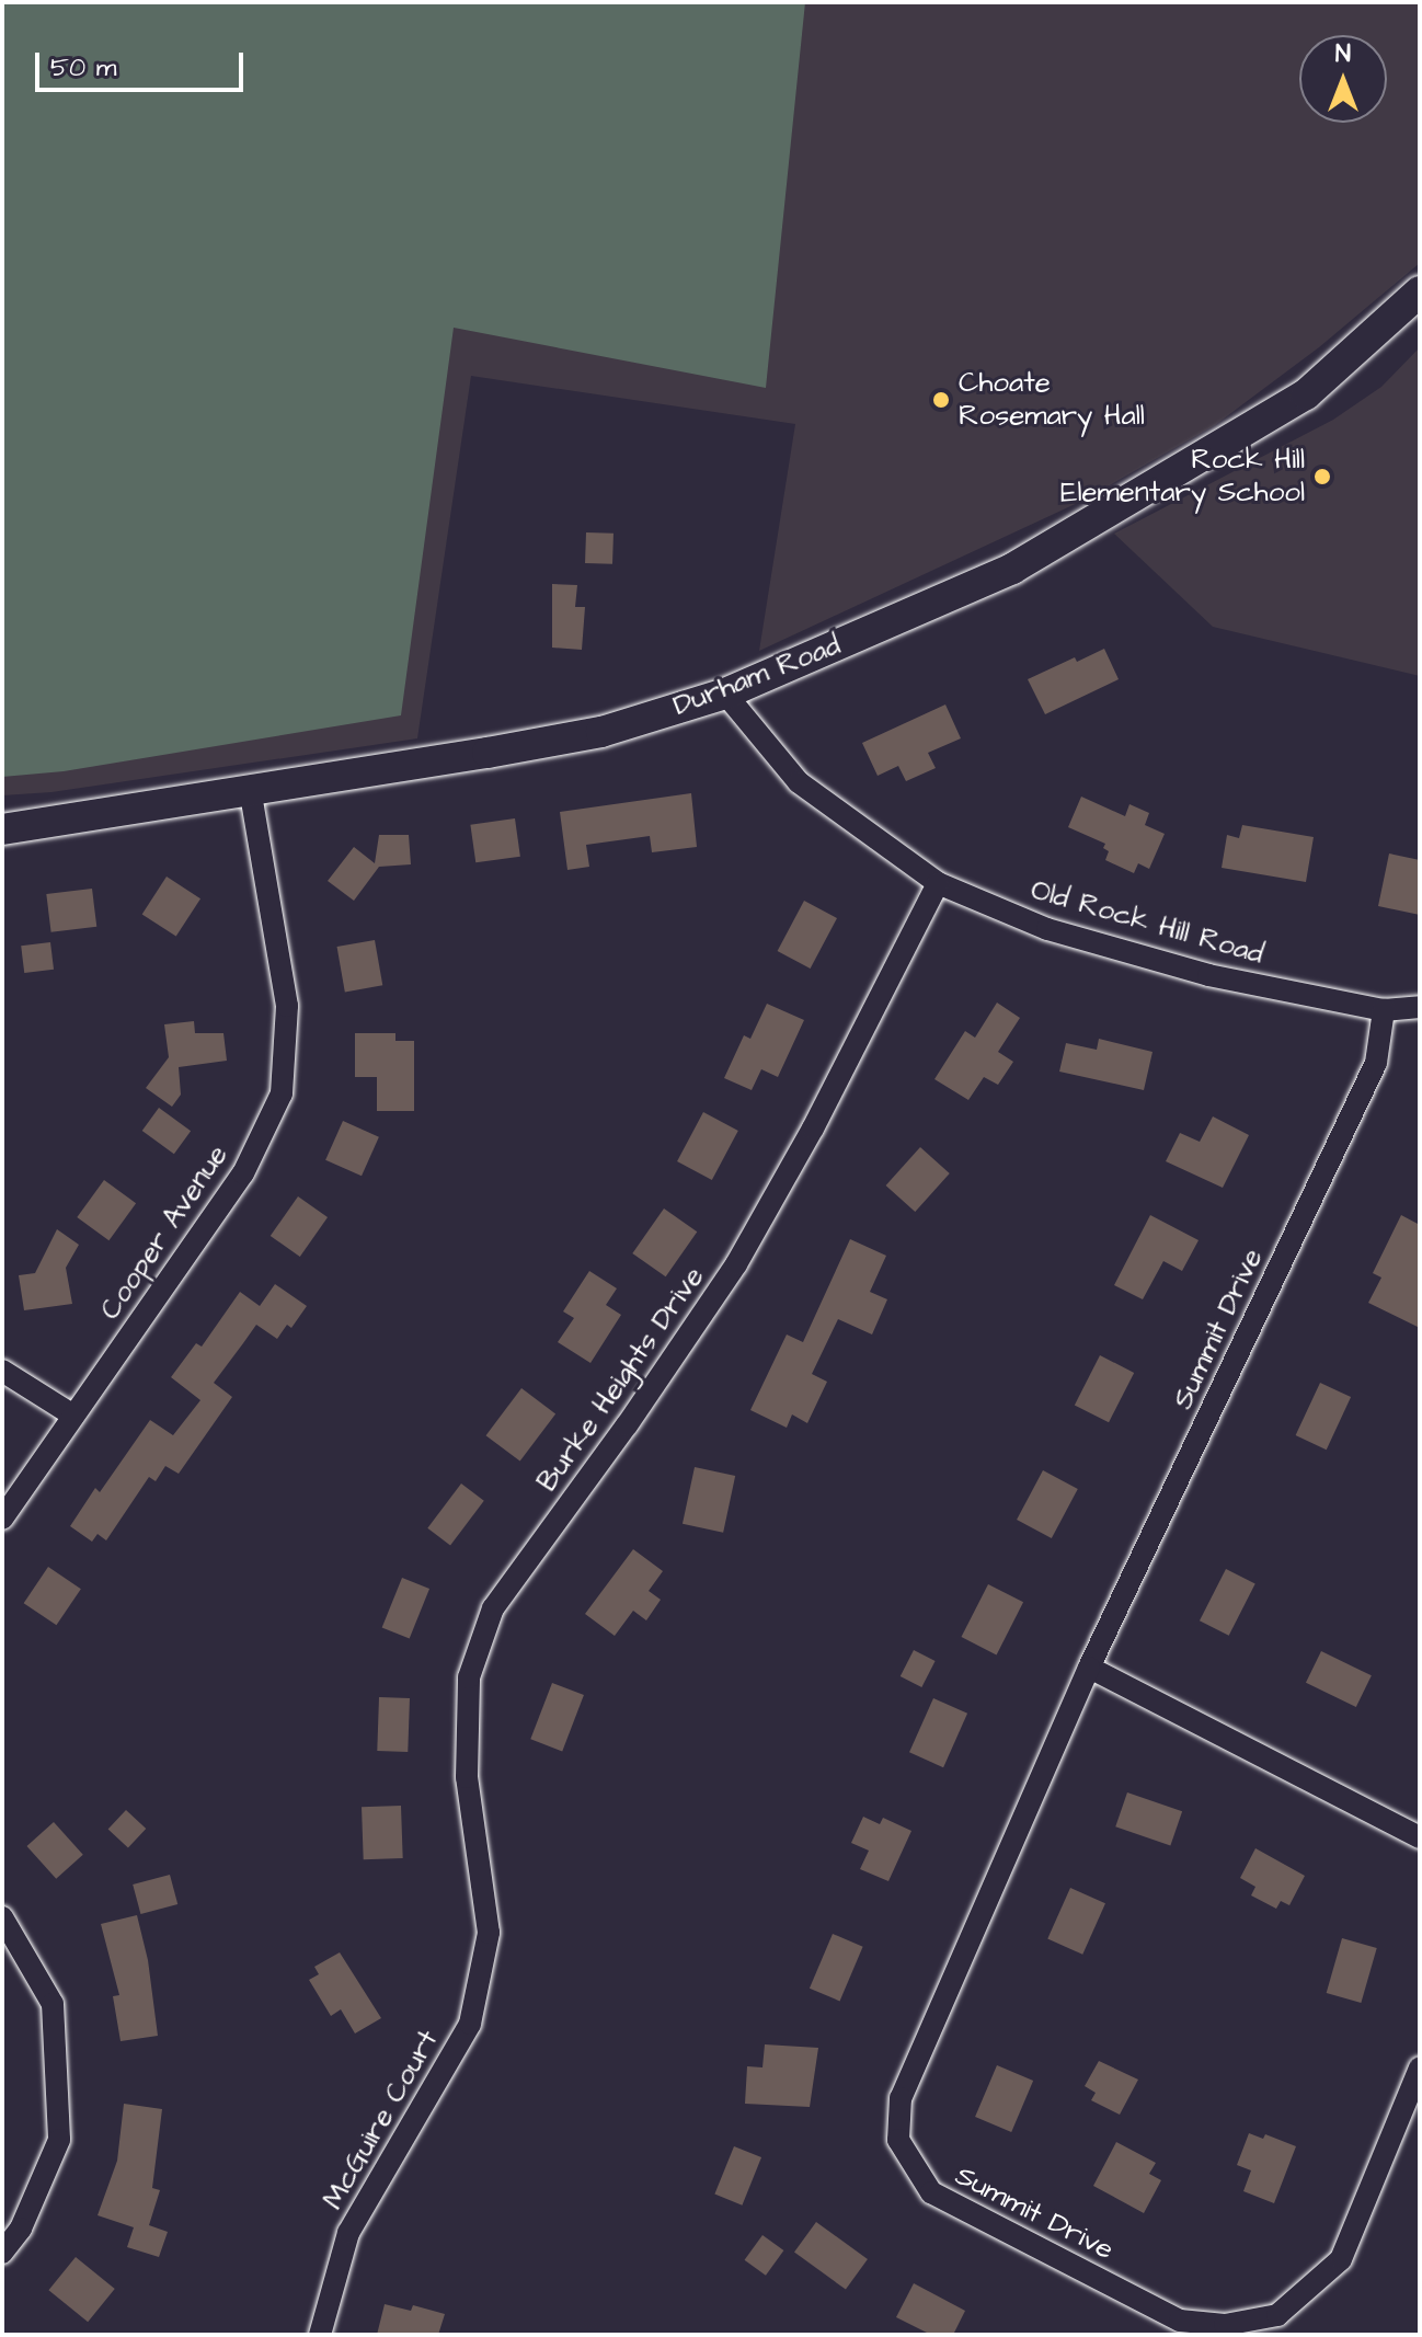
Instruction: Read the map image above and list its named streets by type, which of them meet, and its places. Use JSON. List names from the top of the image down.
{
  "streets": {
    "main road": ["Durham Road"],
    "street": [
      "Old Rock Hill Road",
      "Cooper Avenue",
      "Summit Drive",
      "Burke Heights Drive",
      "McGuire Court"
    ]
  },
  "crossings": [
    ["Durham Road", "Old Rock Hill Road"],
    ["Durham Road", "Cooper Avenue"],
    ["Old Rock Hill Road", "Summit Drive"],
    ["Old Rock Hill Road", "Burke Heights Drive"],
    ["Burke Heights Drive", "McGuire Court"]
  ],
  "places": ["Choate Rosemary Hall", "Rock Hill Elementary School"],
  "scale_bar": "50 m",
  "north": "top"
}
